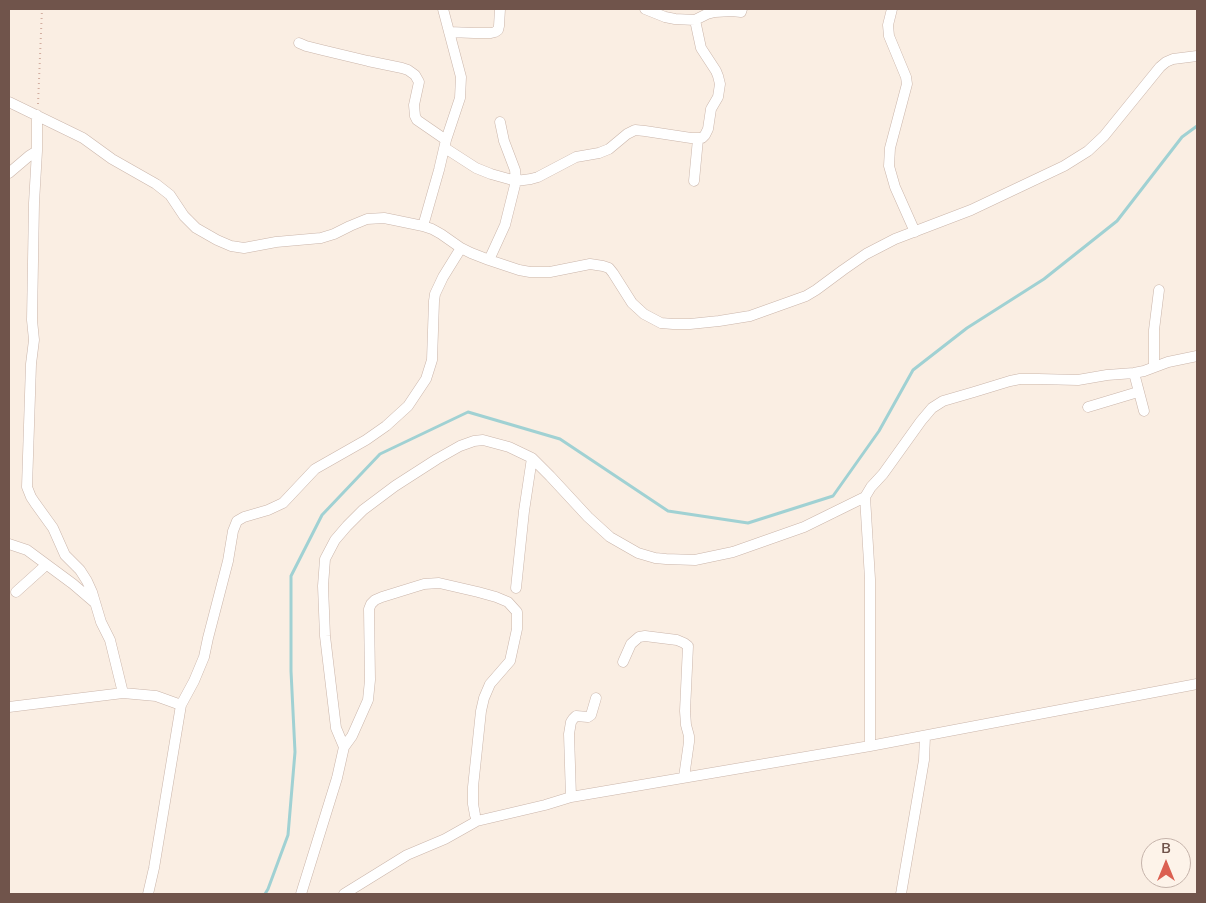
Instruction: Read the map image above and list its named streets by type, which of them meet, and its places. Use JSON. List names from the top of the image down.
{
  "north": "top"
}
